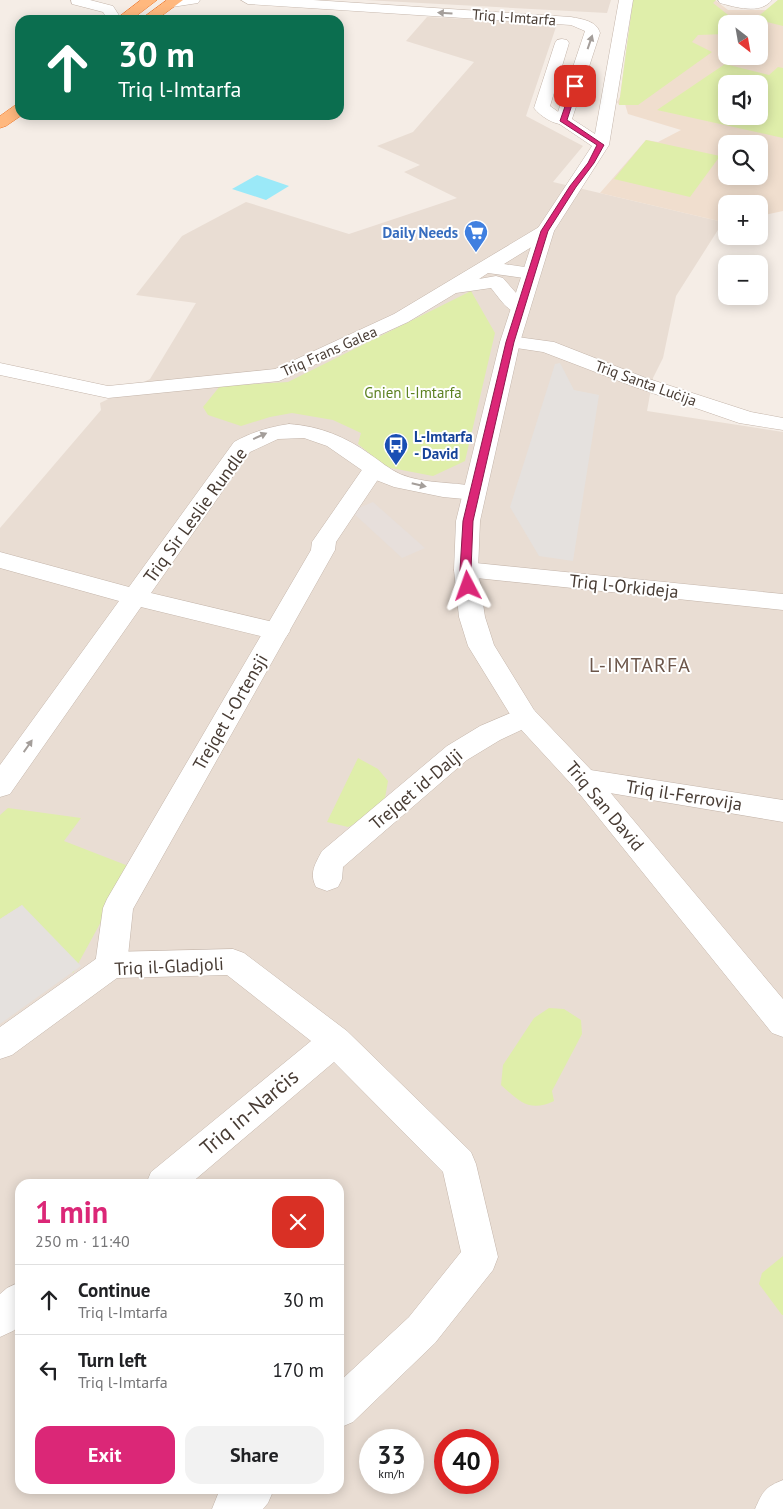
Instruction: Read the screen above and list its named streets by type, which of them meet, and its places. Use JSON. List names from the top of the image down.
{
  "streets": {
    "street": [
      "Triq l-Imtarfa",
      "Triq Frans Galea",
      "Triq Santa Luċija",
      "Triq Sir Leslie Rundle",
      "Triq l-Orkideja",
      "Trejqet l-Ortensji",
      "Trejqet id-Dalji",
      "Triq il-Ferrovija",
      "Triq San David",
      "Triq il-Gladjoli",
      "Triq in-Narċis"
    ]
  },
  "crossings": [
    ["Triq Sir Leslie Rundle", "Trejqet l-Ortensji"],
    ["Triq Sir Leslie Rundle", "Triq San David"],
    ["Triq l-Orkideja", "Triq San David"],
    ["Trejqet l-Ortensji", "Triq il-Gladjoli"],
    ["Trejqet id-Dalji", "Triq San David"],
    ["Triq il-Ferrovija", "Triq San David"],
    ["Triq il-Gladjoli", "Triq in-Narċis"]
  ],
  "one_way": ["Triq Sir Leslie Rundle"],
  "districts": ["L-IMTARFA"],
  "parks": ["Gnien l-Imtarfa"],
  "places": {
    "supermarket": ["Daily Needs"],
    "bus stop": ["L-Imtarfa - David"]
  },
  "north": "bottom right",
  "page": {
    "map_buttons": ["+", "−"],
    "turn": ["30 m", "Triq l-Imtarfa"],
    "heading": ["1 min", "250 m · 11:40"],
    "list": [
      {
        "name": "Continue",
        "note": "Triq l-Imtarfa",
        "value": "30 m"
      },
      {
        "name": "Turn left",
        "note": "Triq l-Imtarfa",
        "value": "170 m"
      }
    ],
    "buttons": ["Exit", "Share"],
    "speed": "33 km/h",
    "limit": "40"
  }
}
